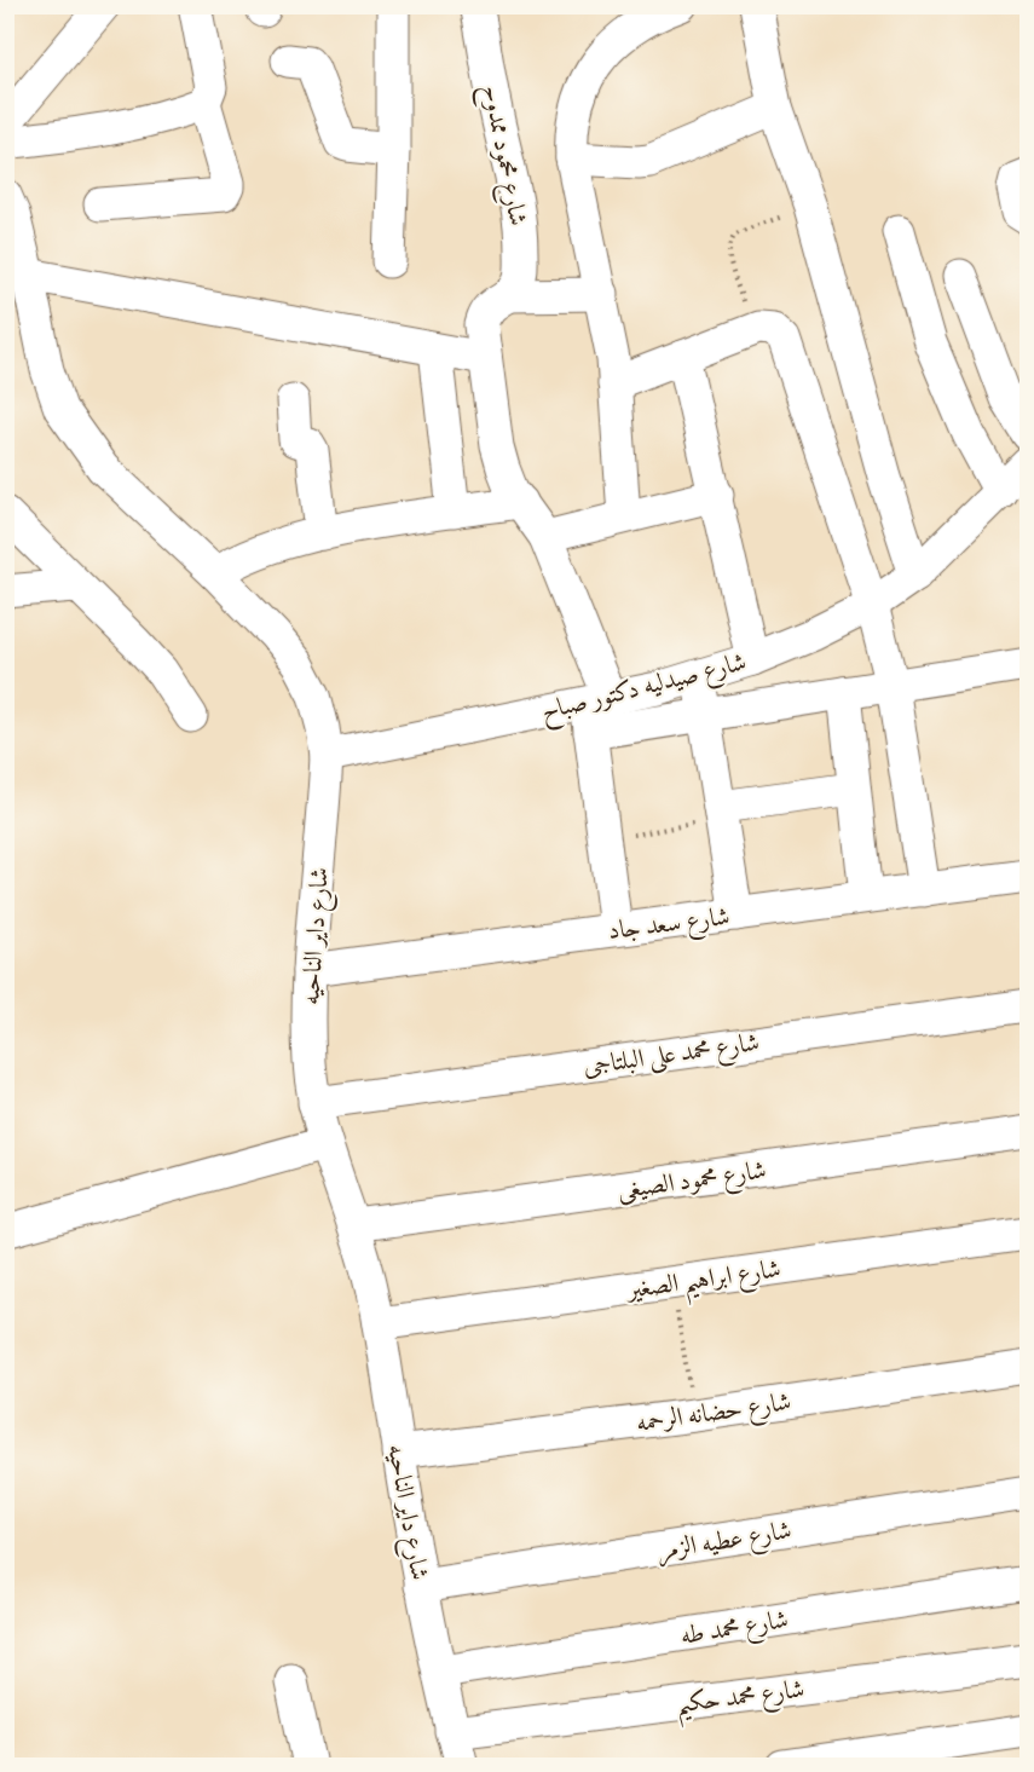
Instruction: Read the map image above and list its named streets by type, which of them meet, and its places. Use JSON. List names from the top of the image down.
{
  "streets": {
    "street": [
      "شارع محمود ممدوح",
      "شارع صيدليه دكتور صباح",
      "شارع سعد جاد",
      "شارع داير الناحيه",
      "شارع محمد على البلتاجى",
      "شارع محمود الصيغى",
      "شارع ابراهيم الصغير",
      "شارع حضانه الرحمه",
      "شارع عطيه الزمر",
      "شارع محمد طه",
      "شارع محمد حكيم"
    ]
  },
  "crossings": [
    ["شارع محمود ممدوح", "شارع صيدليه دكتور صباح"],
    ["شارع محمود ممدوح", "شارع سعد جاد"],
    ["شارع صيدليه دكتور صباح", "شارع داير الناحيه"],
    ["شارع سعد جاد", "شارع داير الناحيه"],
    ["شارع داير الناحيه", "شارع محمد على البلتاجى"],
    ["شارع داير الناحيه", "شارع محمود الصيغى"],
    ["شارع داير الناحيه", "شارع ابراهيم الصغير"],
    ["شارع داير الناحيه", "شارع حضانه الرحمه"],
    ["شارع داير الناحيه", "شارع عطيه الزمر"],
    ["شارع داير الناحيه", "شارع محمد طه"],
    ["شارع داير الناحيه", "شارع محمد حكيم"]
  ]
}
